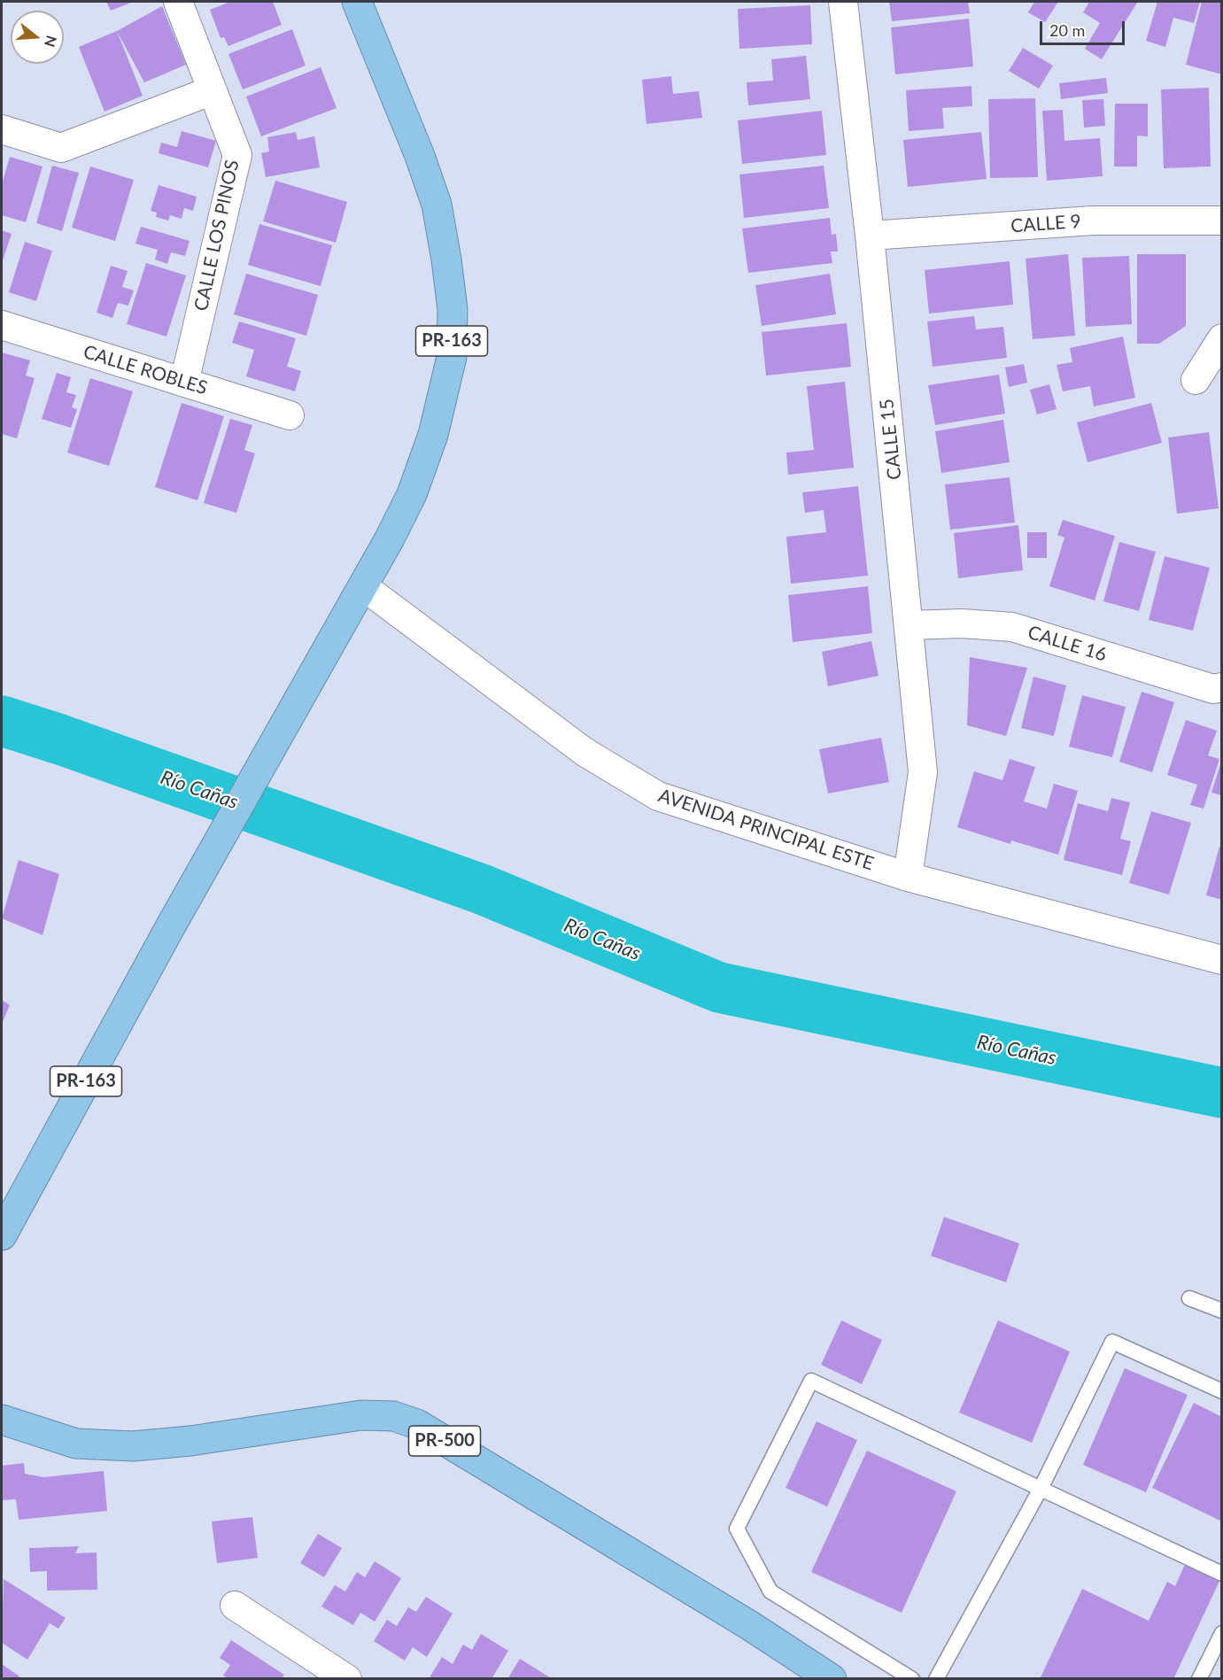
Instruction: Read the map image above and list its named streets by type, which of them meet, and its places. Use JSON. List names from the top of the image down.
{
  "streets": {
    "highway": ["PR-163", "PR-500"],
    "street": [
      "CALLE 9",
      "CALLE LOS PINOS",
      "CALLE ROBLES",
      "CALLE 15",
      "CALLE 16",
      "AVENIDA PRINCIPAL ESTE"
    ]
  },
  "crossings": [
    ["CALLE 9", "CALLE 15"],
    ["CALLE LOS PINOS", "CALLE ROBLES"],
    ["PR-163", "AVENIDA PRINCIPAL ESTE"],
    ["CALLE 15", "CALLE 16"],
    ["CALLE 15", "AVENIDA PRINCIPAL ESTE"]
  ],
  "water": ["Río Cañas"],
  "scale_bar": "20 m",
  "north": "right"
}
